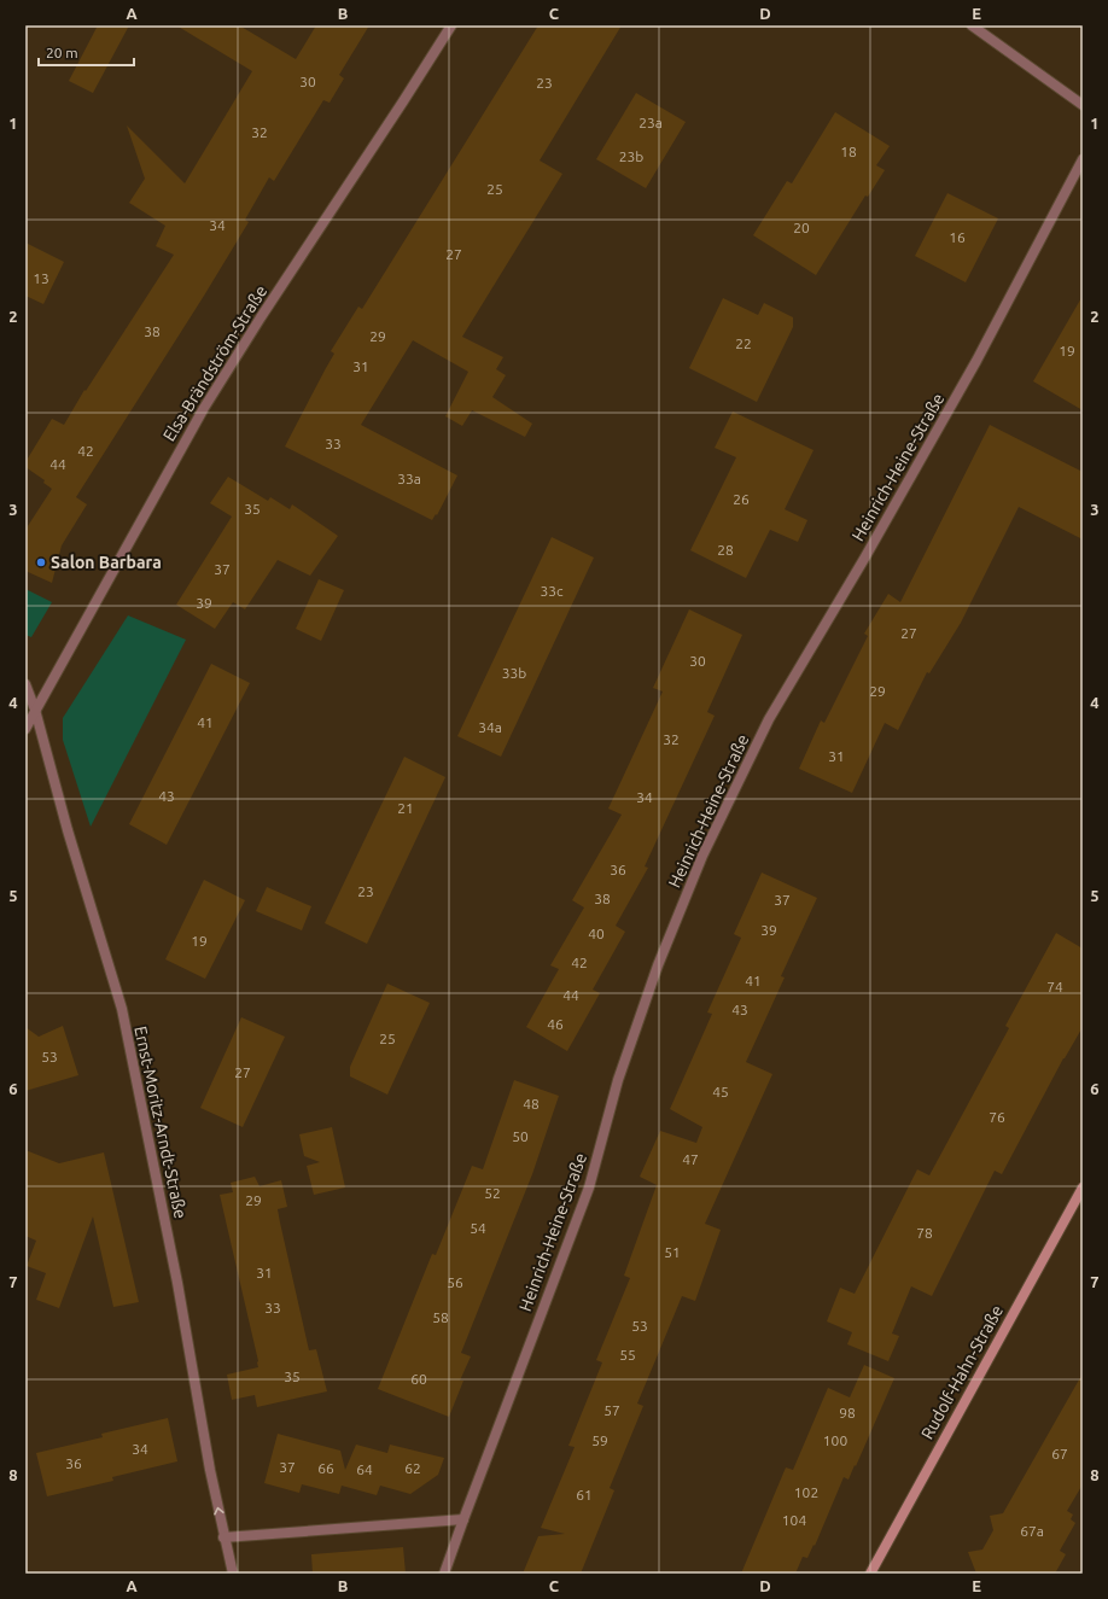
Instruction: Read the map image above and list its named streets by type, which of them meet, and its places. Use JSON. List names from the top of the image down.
{
  "streets": {
    "street": [
      "Elsa-Brändström-Straße",
      "Heinrich-Heine-Straße",
      "Ernst-Moritz-Arndt-Straße",
      "Rudolf-Hahn-Straße"
    ]
  },
  "crossings": [
    ["Elsa-Brändström-Straße", "Ernst-Moritz-Arndt-Straße"]
  ],
  "one_way": ["Ernst-Moritz-Arndt-Straße"],
  "places": ["Salon Barbara"],
  "house_numbers": [
    "30",
    "23",
    "23a",
    "32",
    "18",
    "23b",
    "25",
    "34",
    "20",
    "16",
    "27",
    "13",
    "38",
    "29",
    "22",
    "19",
    "31",
    "33",
    "42",
    "44",
    "33a",
    "26",
    "35",
    "28",
    "37",
    "33c",
    "39",
    "27",
    "30",
    "33b",
    "29",
    "41",
    "34a",
    "32",
    "31",
    "43",
    "34",
    "21",
    "36",
    "23",
    "38",
    "37",
    "39",
    "40",
    "19",
    "42",
    "41",
    "74",
    "44",
    "43",
    "46",
    "25",
    "53",
    "27",
    "45",
    "48",
    "76",
    "50",
    "47",
    "52",
    "29",
    "54",
    "78",
    "51",
    "31",
    "56",
    "33",
    "58",
    "53",
    "55",
    "35",
    "60",
    "57",
    "98",
    "59",
    "100",
    "34",
    "67",
    "36",
    "37",
    "66",
    "62",
    "64",
    "102",
    "61",
    "104",
    "67a"
  ],
  "scale_bar": "20 m",
  "grid": {
    "columns": [
      "A",
      "B",
      "C",
      "D",
      "E"
    ],
    "rows": [
      "1",
      "2",
      "3",
      "4",
      "5",
      "6",
      "7",
      "8"
    ]
  }
}
